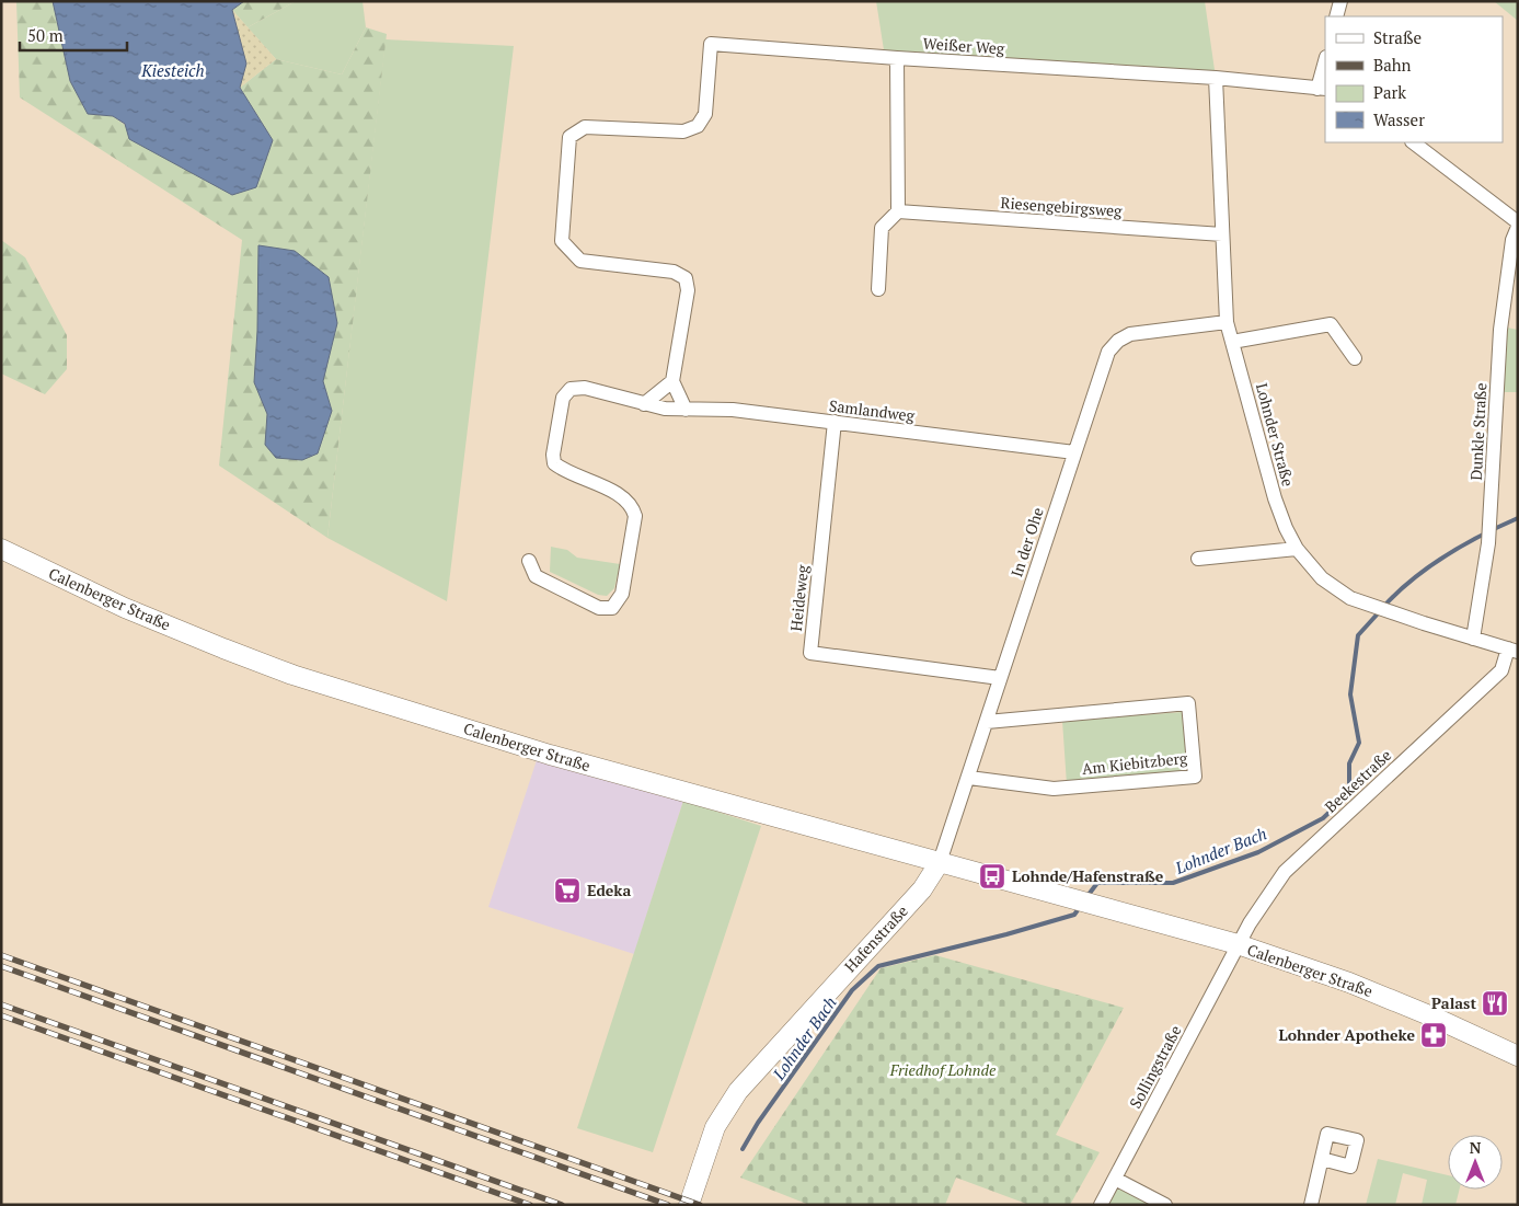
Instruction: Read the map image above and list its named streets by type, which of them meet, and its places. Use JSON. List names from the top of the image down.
{
  "streets": {
    "street": [
      "Weißer Weg",
      "Riesengebirgsweg",
      "Samlandweg",
      "Dunkle Straße",
      "Lohnder Straße",
      "In der Ohe",
      "Heideweg",
      "Calenberger Straße",
      "Am Kiebitzberg",
      "Beekestraße",
      "Hafenstraße",
      "Sollingstraße"
    ]
  },
  "crossings": [
    ["Weißer Weg", "Lohnder Straße"],
    ["Riesengebirgsweg", "Lohnder Straße"],
    ["Samlandweg", "In der Ohe"],
    ["Samlandweg", "Heideweg"],
    ["Dunkle Straße", "Lohnder Straße"],
    ["Lohnder Straße", "In der Ohe"],
    ["Lohnder Straße", "Beekestraße"],
    ["In der Ohe", "Heideweg"],
    ["In der Ohe", "Calenberger Straße"],
    ["In der Ohe", "Am Kiebitzberg"],
    ["In der Ohe", "Hafenstraße"],
    ["Calenberger Straße", "Beekestraße"],
    ["Calenberger Straße", "Hafenstraße"],
    ["Calenberger Straße", "Sollingstraße"],
    ["Beekestraße", "Sollingstraße"]
  ],
  "water": ["Kiesteich", "Lohnder Bach"],
  "parks": ["Friedhof Lohnde"],
  "places": {
    "bus stop": ["Lohnde/Hafenstraße"],
    "supermarket": ["Edeka"],
    "restaurant": ["Palast"],
    "pharmacy": ["Lohnder Apotheke"]
  },
  "legend": [
    "Straße",
    "Bahn",
    "Park",
    "Wasser"
  ],
  "scale_bar": "50 m",
  "north": "top"
}
